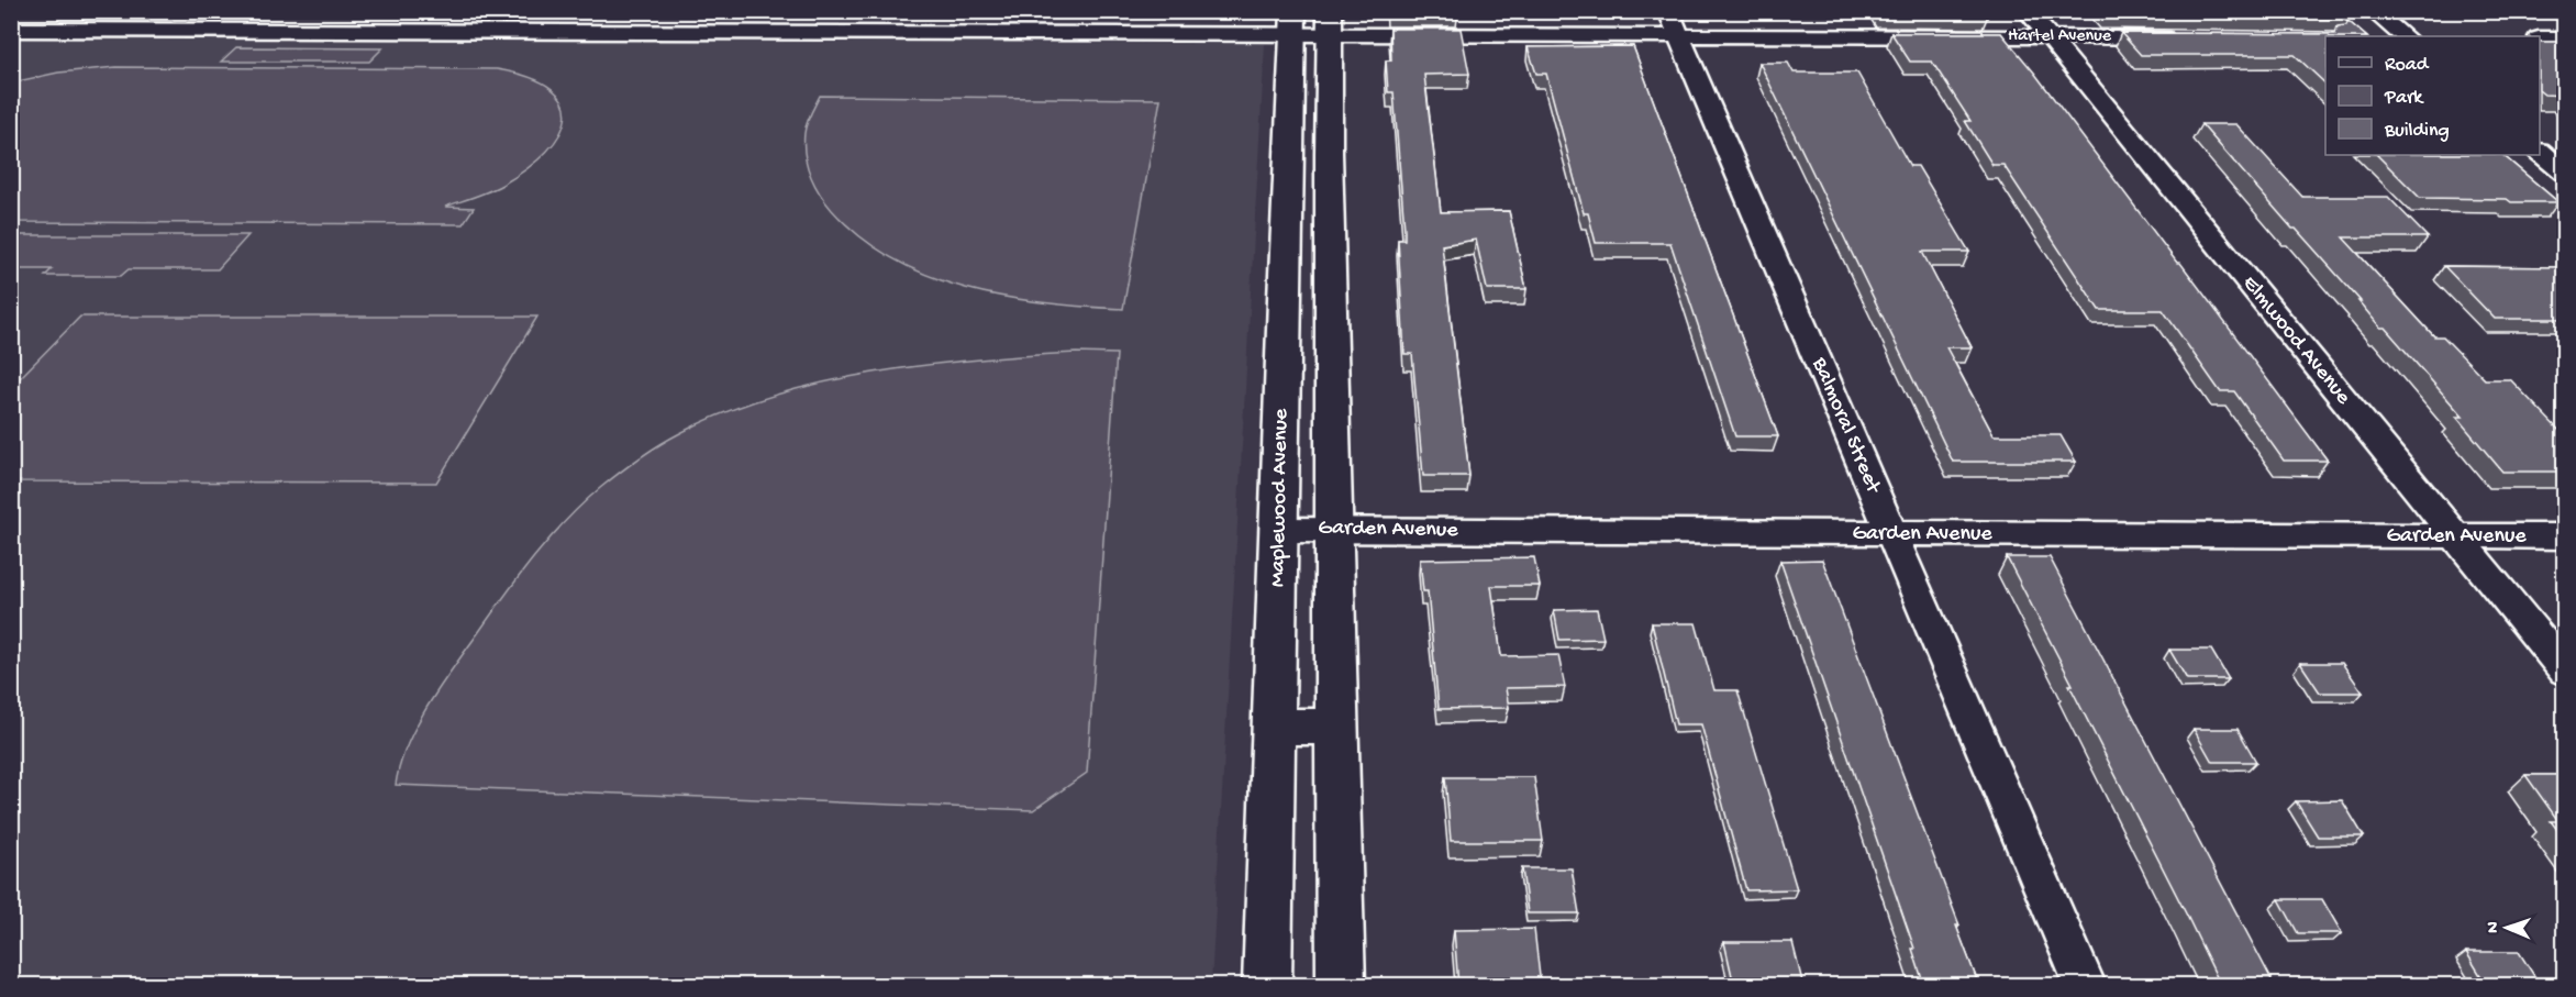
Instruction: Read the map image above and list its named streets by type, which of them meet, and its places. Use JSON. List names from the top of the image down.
{
  "streets": {
    "street": [
      "Hartel Avenue",
      "Elmwood Avenue",
      "Balmoral Street",
      "Maplewood Avenue",
      "Garden Avenue"
    ]
  },
  "crossings": [
    ["Hartel Avenue", "Elmwood Avenue"],
    ["Hartel Avenue", "Balmoral Street"],
    ["Hartel Avenue", "Maplewood Avenue"],
    ["Elmwood Avenue", "Garden Avenue"],
    ["Balmoral Street", "Garden Avenue"],
    ["Maplewood Avenue", "Garden Avenue"]
  ],
  "legend": ["Road", "Park", "Building"],
  "north": "left"
}
